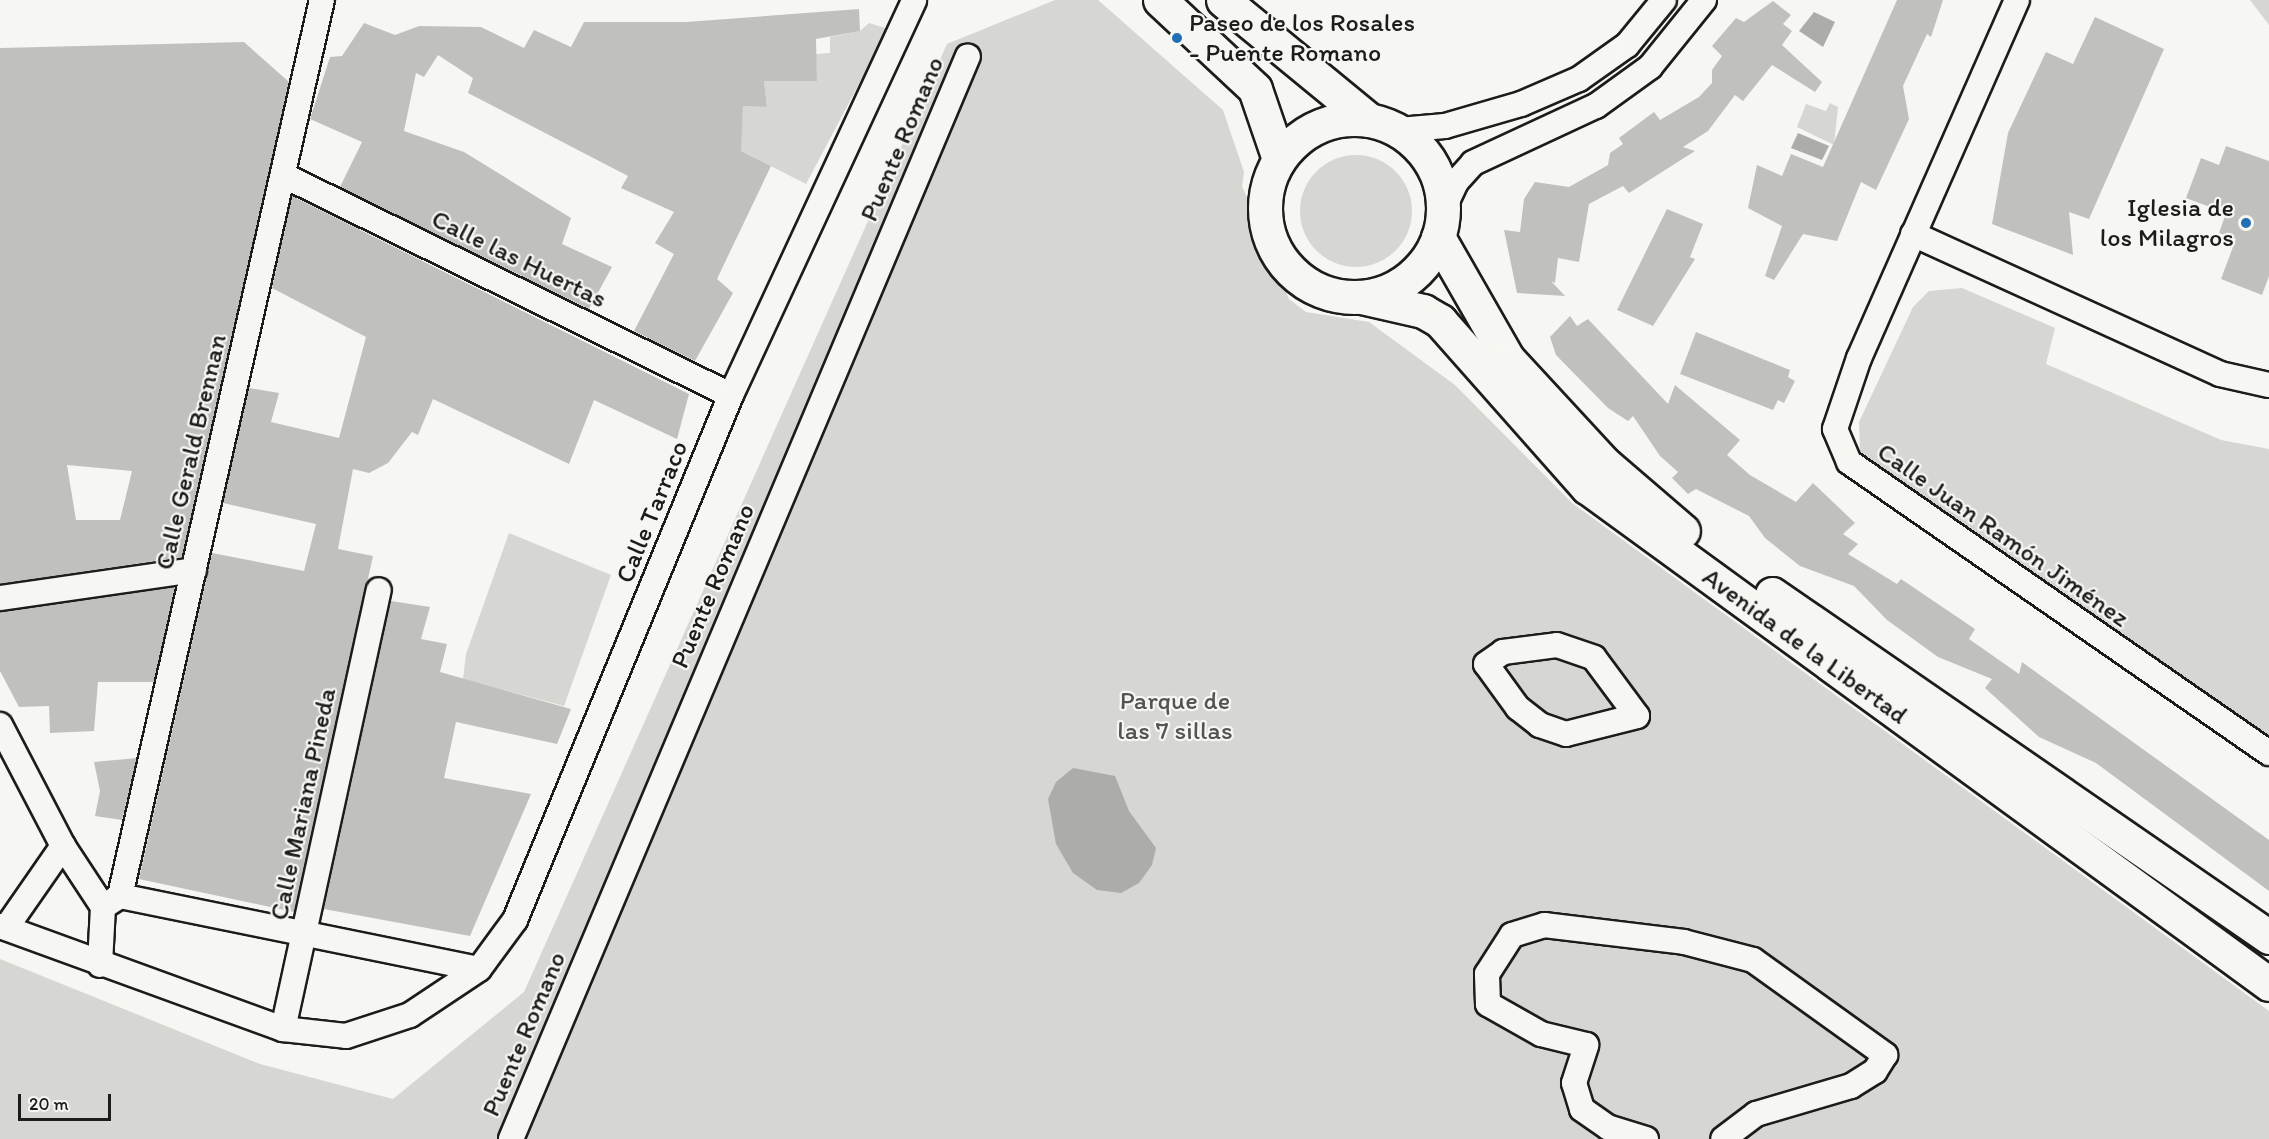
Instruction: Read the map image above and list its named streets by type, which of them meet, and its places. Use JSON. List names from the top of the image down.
{
  "streets": {
    "main road": ["Avenida de la Libertad"],
    "street": [
      "Puente Romano",
      "Calle las Huertas",
      "Calle Gerald Brennan",
      "Calle Tarraco",
      "Calle Juan Ramón Jiménez",
      "Calle Mariana Pineda"
    ]
  },
  "crossings": [
    ["Calle las Huertas", "Calle Gerald Brennan"],
    ["Calle las Huertas", "Calle Tarraco"],
    ["Calle Gerald Brennan", "Calle Tarraco"],
    ["Calle Tarraco", "Calle Mariana Pineda"]
  ],
  "parks": ["Parque de las 7 sillas"],
  "places": ["Paseo de los Rosales - Puente Romano", "Iglesia de los Milagros"],
  "scale_bar": "20 m"
}
